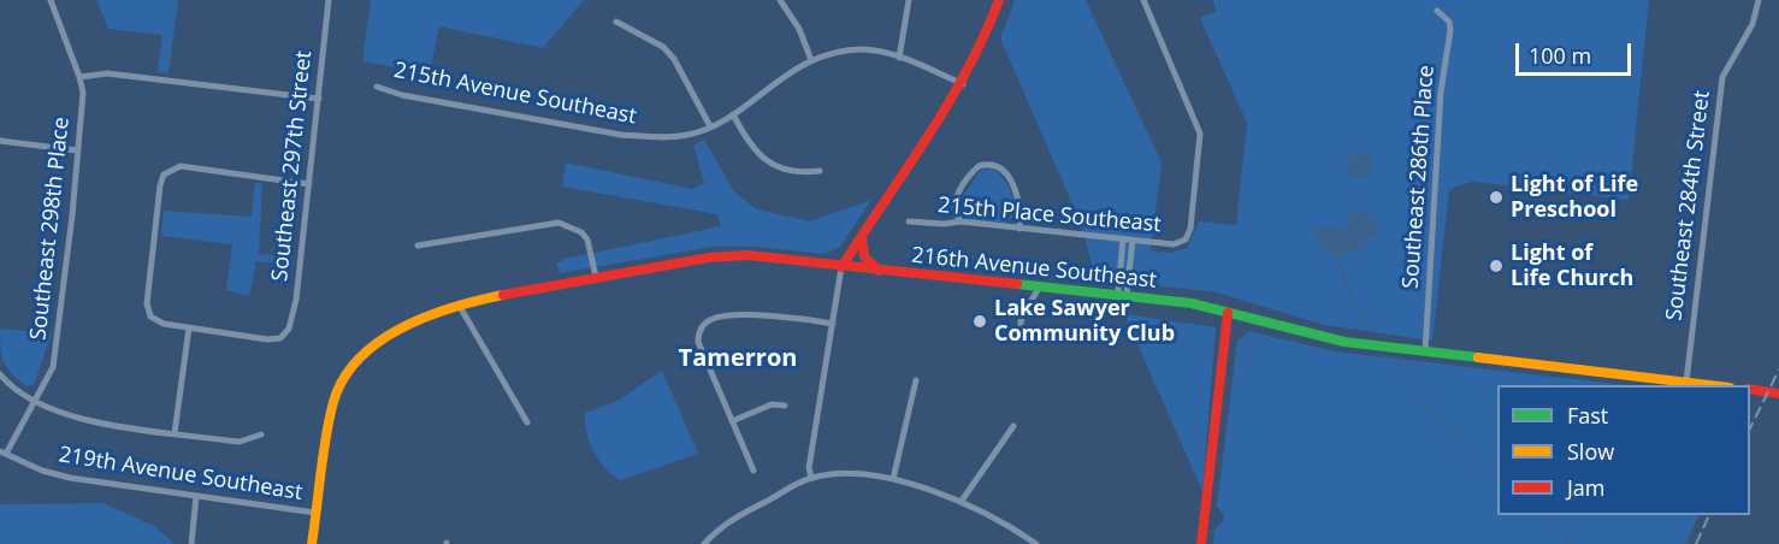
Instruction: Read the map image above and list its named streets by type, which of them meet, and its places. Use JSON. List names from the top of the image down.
{
  "streets": {
    "street": [
      "215th Avenue Southeast",
      "Southeast 297th Street",
      "Southeast 286th Place",
      "Southeast 284th Street",
      "215th Place Southeast",
      "Southeast 298th Place",
      "216th Avenue Southeast",
      "219th Avenue Southeast"
    ]
  },
  "crossings": [
    ["Southeast 286th Place", "216th Avenue Southeast"],
    ["Southeast 284th Street", "216th Avenue Southeast"],
    ["Southeast 298th Place", "219th Avenue Southeast"],
    ["216th Avenue Southeast", "219th Avenue Southeast"]
  ],
  "districts": ["Tamerron"],
  "places": ["Light of Life Preschool", "Light of Life Church", "Lake Sawyer Community Club"],
  "legend": ["Fast", "Slow", "Jam"],
  "scale_bar": "100 m"
}
